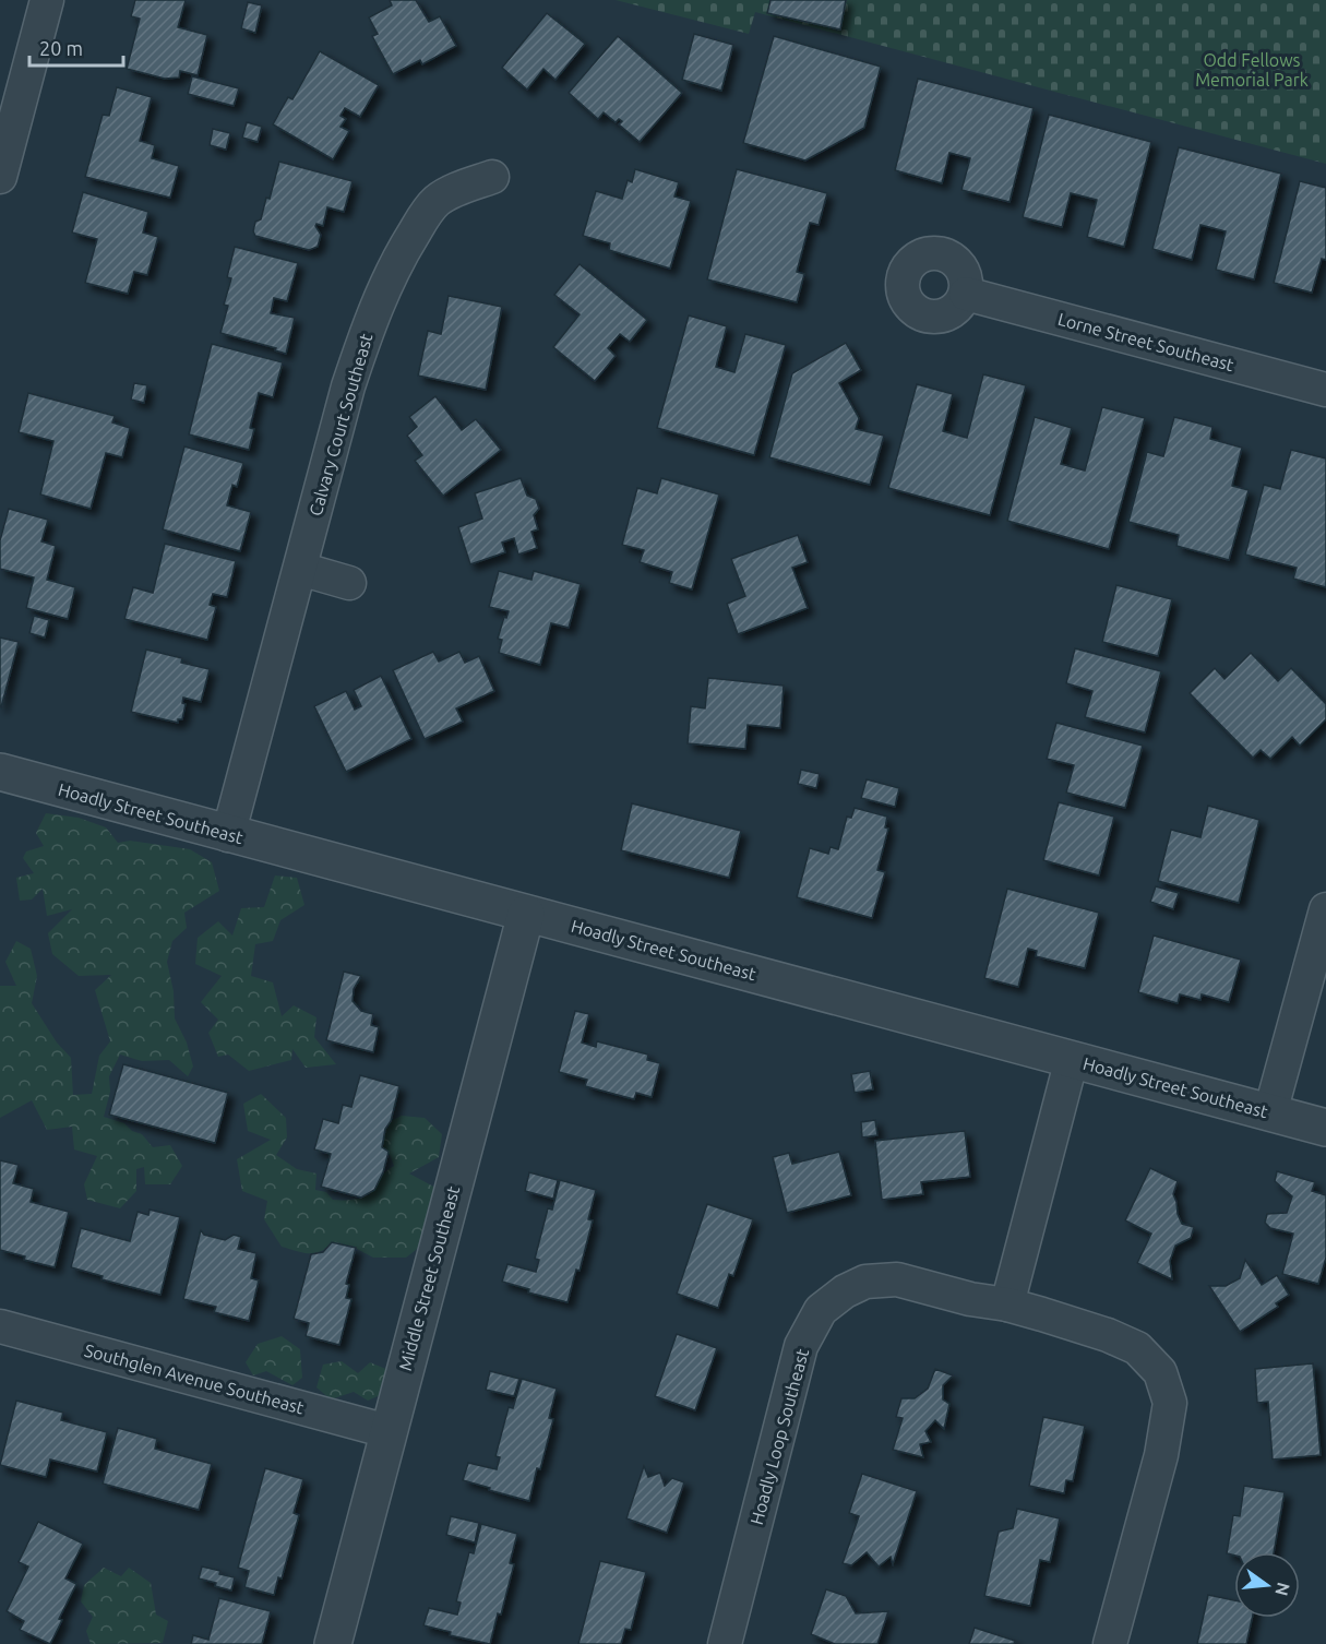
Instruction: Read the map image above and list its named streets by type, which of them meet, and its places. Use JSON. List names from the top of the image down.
{
  "streets": {
    "street": [
      "Lorne Street Southeast",
      "Calvary Court Southeast",
      "Hoadly Street Southeast",
      "Middle Street Southeast",
      "Southglen Avenue Southeast",
      "Hoadly Loop Southeast"
    ]
  },
  "crossings": [
    ["Calvary Court Southeast", "Hoadly Street Southeast"],
    ["Hoadly Street Southeast", "Middle Street Southeast"],
    ["Middle Street Southeast", "Southglen Avenue Southeast"]
  ],
  "parks": ["Odd Fellows Memorial Park"],
  "scale_bar": "20 m",
  "north": "right"
}
